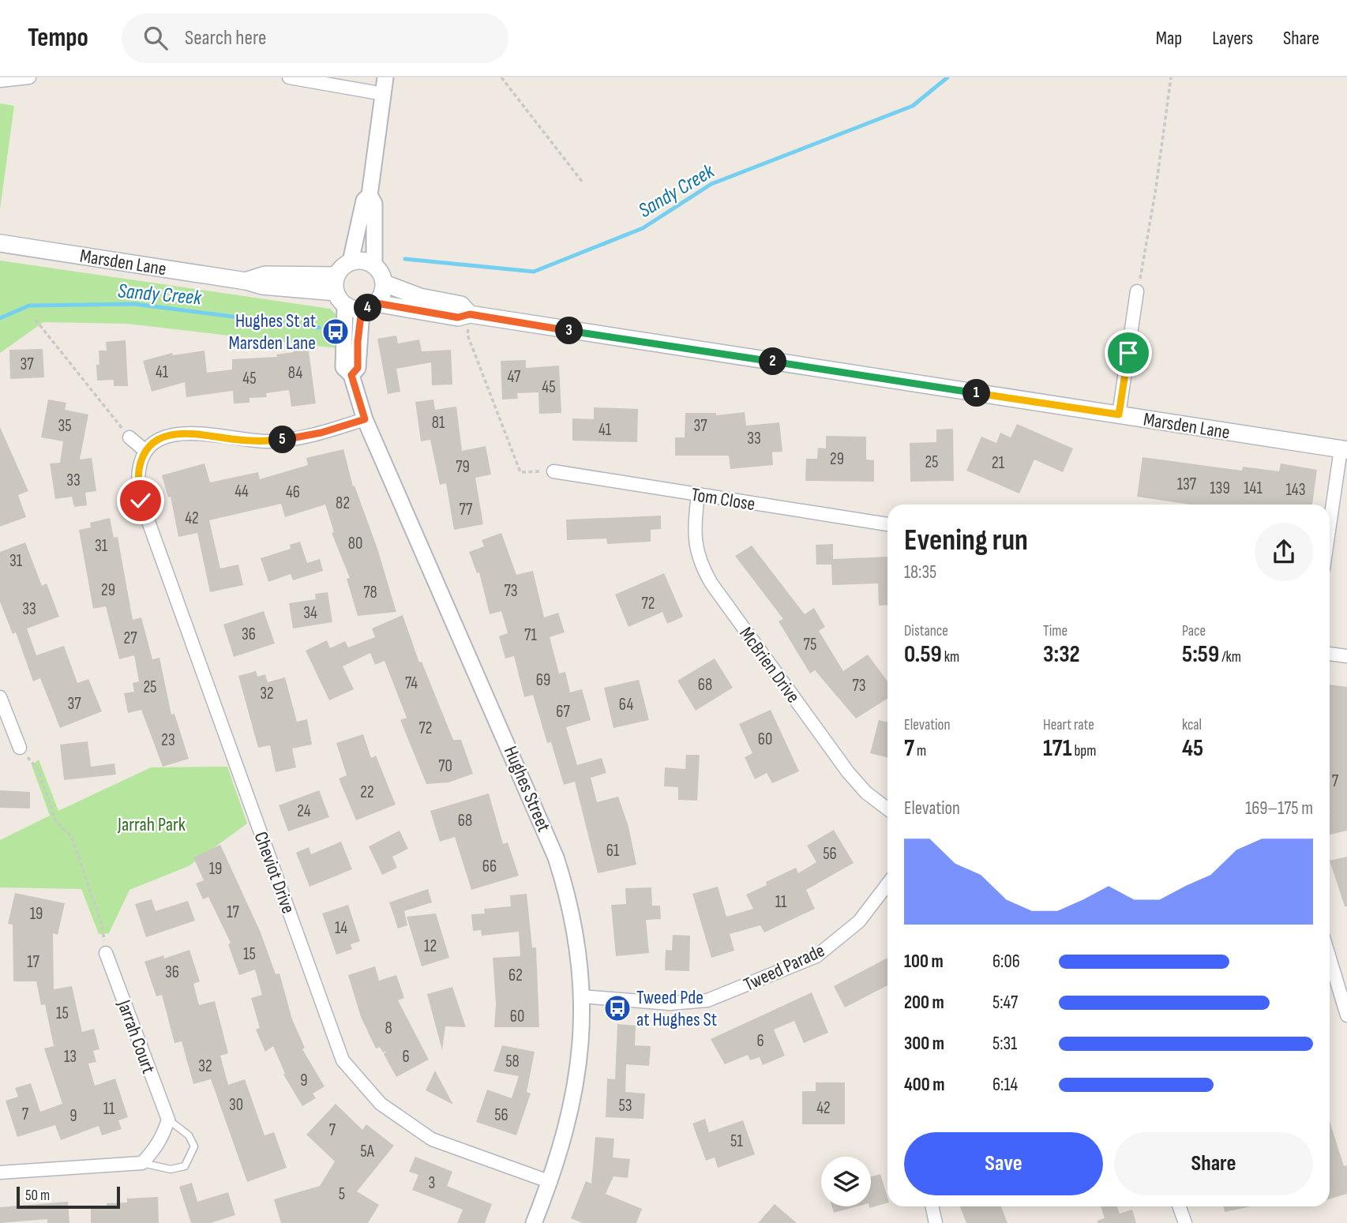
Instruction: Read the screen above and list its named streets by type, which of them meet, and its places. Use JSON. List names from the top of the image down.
{
  "streets": {
    "main road": ["Marsden Lane"],
    "street": [
      "Tom Close",
      "McBrien Drive",
      "Hughes Street",
      "Cheviot Drive",
      "Tweed Parade",
      "Jarrah Court"
    ]
  },
  "crossings": [
    ["Marsden Lane", "Hughes Street"],
    ["Tom Close", "McBrien Drive"],
    ["Hughes Street", "Cheviot Drive"],
    ["Hughes Street", "Tweed Parade"]
  ],
  "water": ["Sandy Creek"],
  "parks": ["Jarrah Park"],
  "places": {
    "bus stop": ["Hughes St at Marsden Lane", "Tweed Pde at Hughes St"]
  },
  "house_numbers": [
    "37",
    "41",
    "84",
    "47",
    "45",
    "45",
    "81",
    "35",
    "37",
    "41",
    "33",
    "29",
    "25",
    "21",
    "79",
    "33",
    "137",
    "139",
    "141",
    "143",
    "44",
    "46",
    "82",
    "77",
    "42",
    "80",
    "31",
    "31",
    "29",
    "73",
    "78",
    "72",
    "33",
    "34",
    "36",
    "71",
    "27",
    "75",
    "69",
    "74",
    "68",
    "73",
    "25",
    "32",
    "37",
    "64",
    "67",
    "72",
    "60",
    "23",
    "70",
    "7",
    "22",
    "24",
    "68",
    "61",
    "56",
    "66",
    "19",
    "11",
    "17",
    "19",
    "14",
    "12",
    "15",
    "17",
    "36",
    "62",
    "15",
    "60",
    "8",
    "6",
    "13",
    "6",
    "58",
    "32",
    "9",
    "30",
    "53",
    "42",
    "11",
    "7",
    "56",
    "9",
    "7",
    "51",
    "5A",
    "3",
    "5"
  ],
  "scale_bar": "50 m",
  "page": {
    "header": "Tempo",
    "search": "Search here",
    "nav": ["Map", "Layers", "Share"],
    "pins": [
      "4",
      "3",
      "2",
      "1",
      "5"
    ],
    "heading": ["Evening run", "18:35"],
    "stats": [
      ["Distance", "0.59 km"],
      ["Time", "3:32"],
      ["Pace", "5:59 /km"],
      ["Elevation", "7 m"],
      ["Heart rate", "171 bpm"],
      ["kcal", "45"]
    ],
    "chart": ["Elevation", "169–175 m"],
    "list": [
      {
        "name": "100 m",
        "note": "6:06"
      },
      {
        "name": "200 m",
        "note": "5:47"
      },
      {
        "name": "300 m",
        "note": "5:31"
      },
      {
        "name": "400 m",
        "note": "6:14"
      }
    ],
    "buttons": ["Save", "Share"],
    "scale": "50 m"
  }
}
